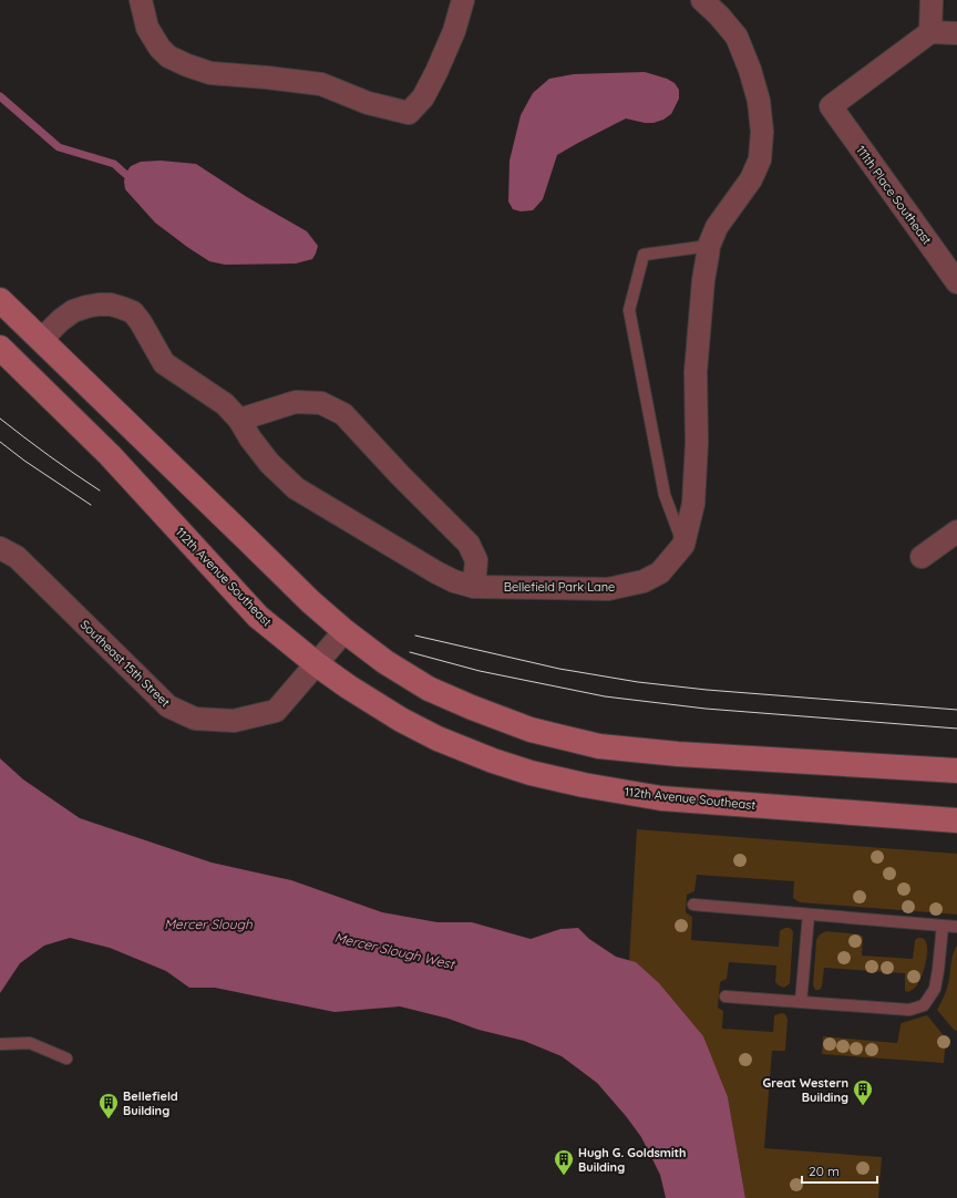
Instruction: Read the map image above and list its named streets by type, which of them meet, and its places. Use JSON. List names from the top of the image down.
{
  "streets": {
    "main road": ["112th Avenue Southeast"],
    "street": ["111th Place Southeast", "Bellefield Park Lane", "Southeast 15th Street"]
  },
  "crossings": [
    ["112th Avenue Southeast", "Southeast 15th Street"]
  ],
  "water": ["Mercer Slough", "Mercer Slough West"],
  "places": {
    "building": ["Great Western Building", "Bellefield Building", "Hugh G. Goldsmith Building"]
  },
  "scale_bar": "20 m"
}
